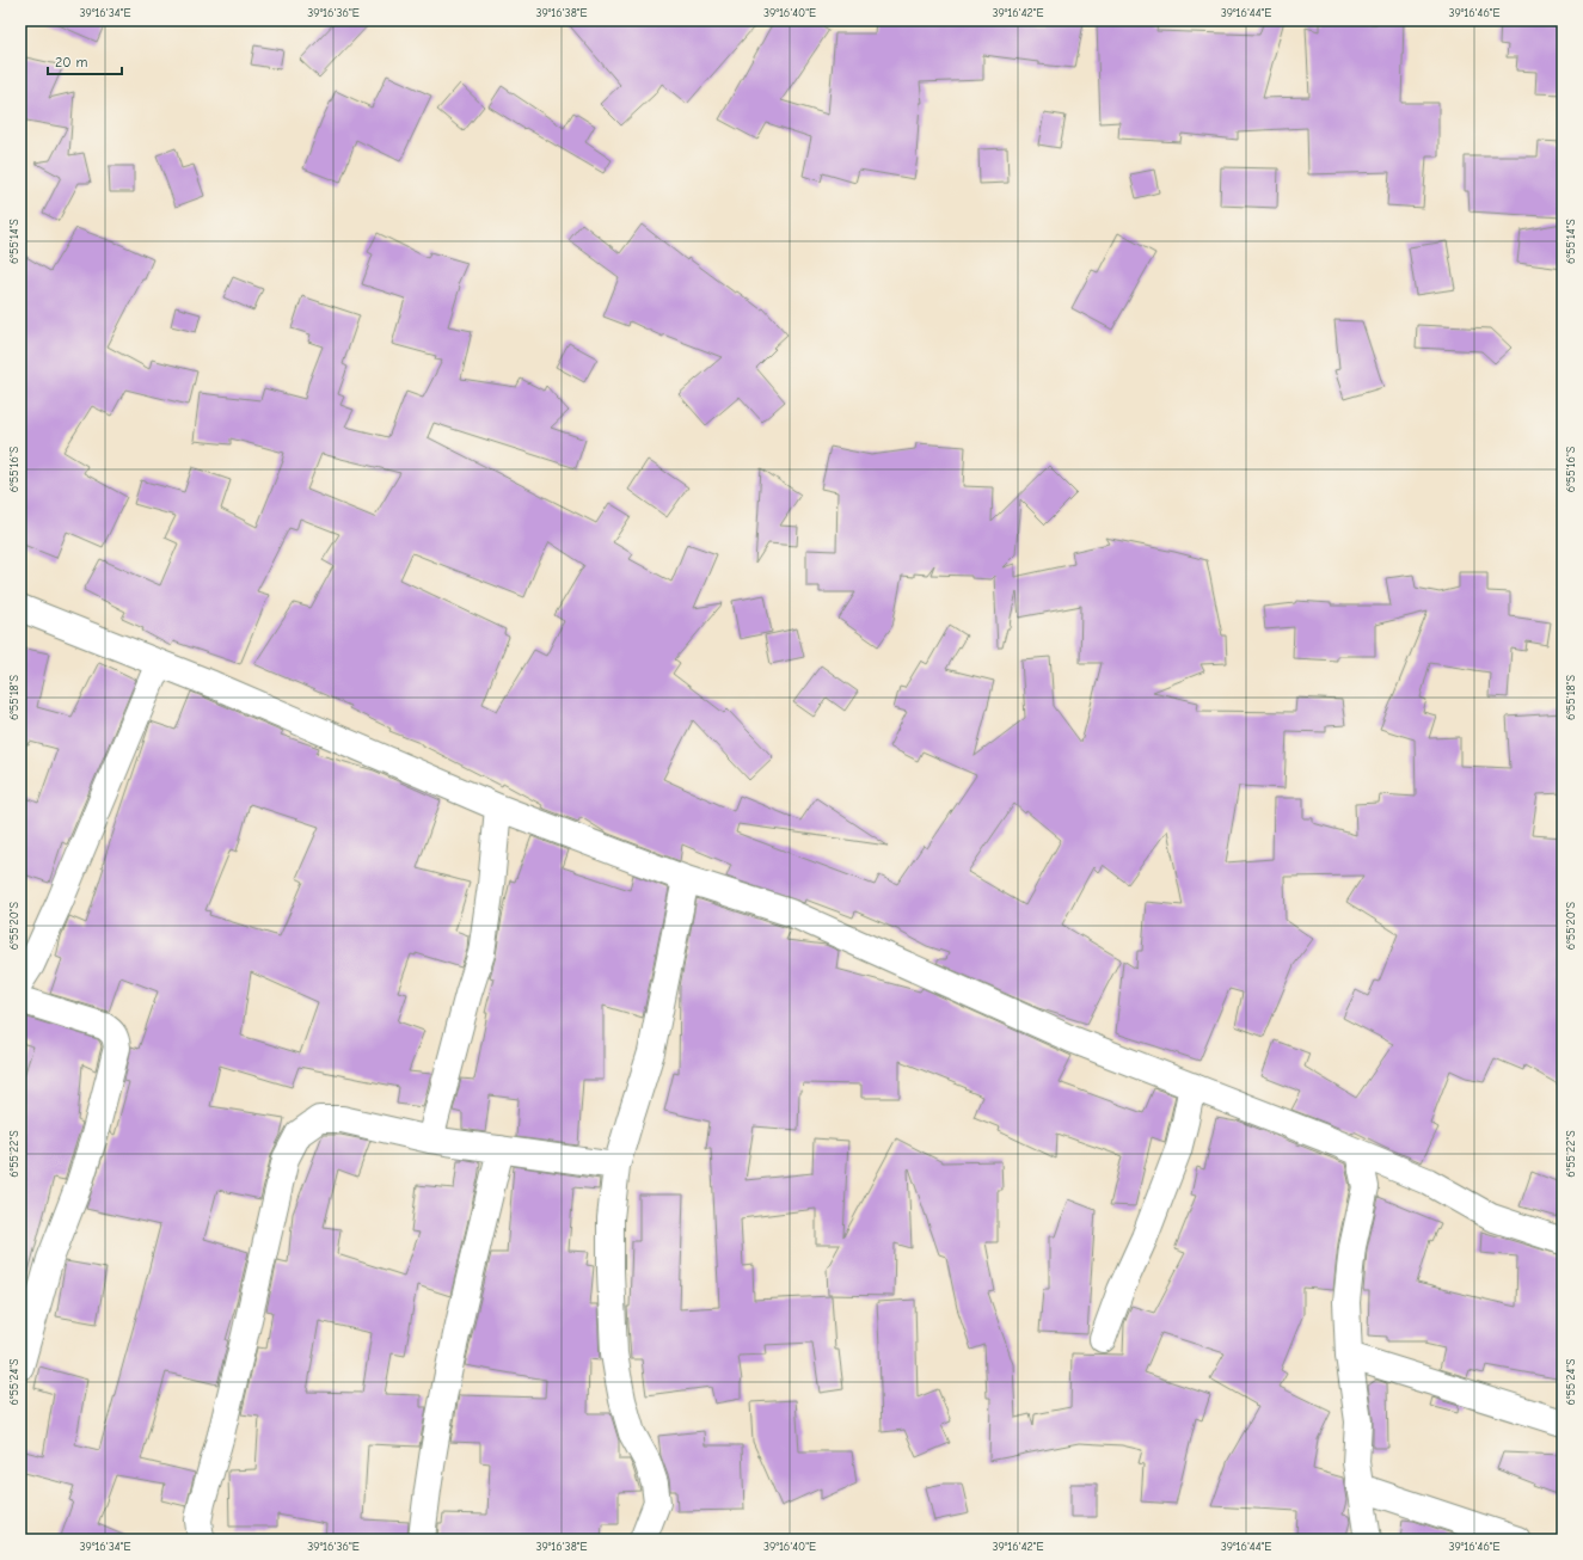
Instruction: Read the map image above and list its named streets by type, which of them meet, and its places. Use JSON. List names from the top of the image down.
{
  "scale_bar": "20 m",
  "coordinates": [
    "39°16'34\"E",
    "39°16'36\"E",
    "39°16'38\"E",
    "39°16'40\"E",
    "39°16'42\"E",
    "39°16'44\"E",
    "39°16'46\"E",
    "6°55'14\"S",
    "6°55'16\"S",
    "6°55'18\"S",
    "6°55'20\"S",
    "6°55'22\"S",
    "6°55'24\"S"
  ]
}
